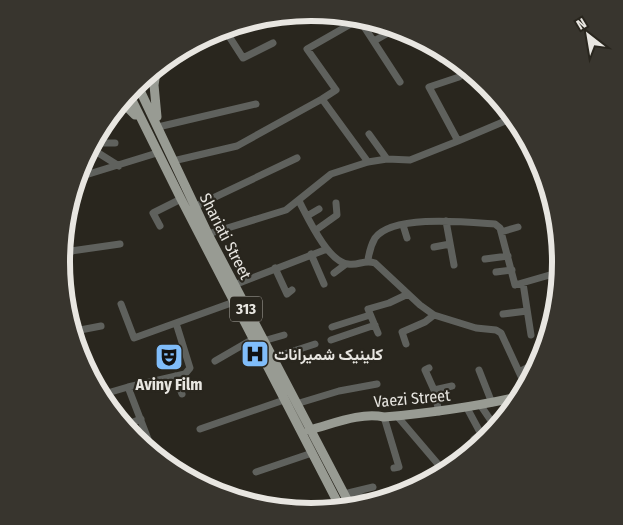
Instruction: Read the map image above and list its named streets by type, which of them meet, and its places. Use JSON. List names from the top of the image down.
{
  "streets": {
    "main road": ["Shariati Street", "313", "Vaezi Street"]
  },
  "crossings": [
    ["Shariati Street", "Vaezi Street"]
  ],
  "places": {
    "hospital": ["کلینیک شمیرانات"],
    "theatre": ["Aviny Film"]
  },
  "north": "top left"
}
